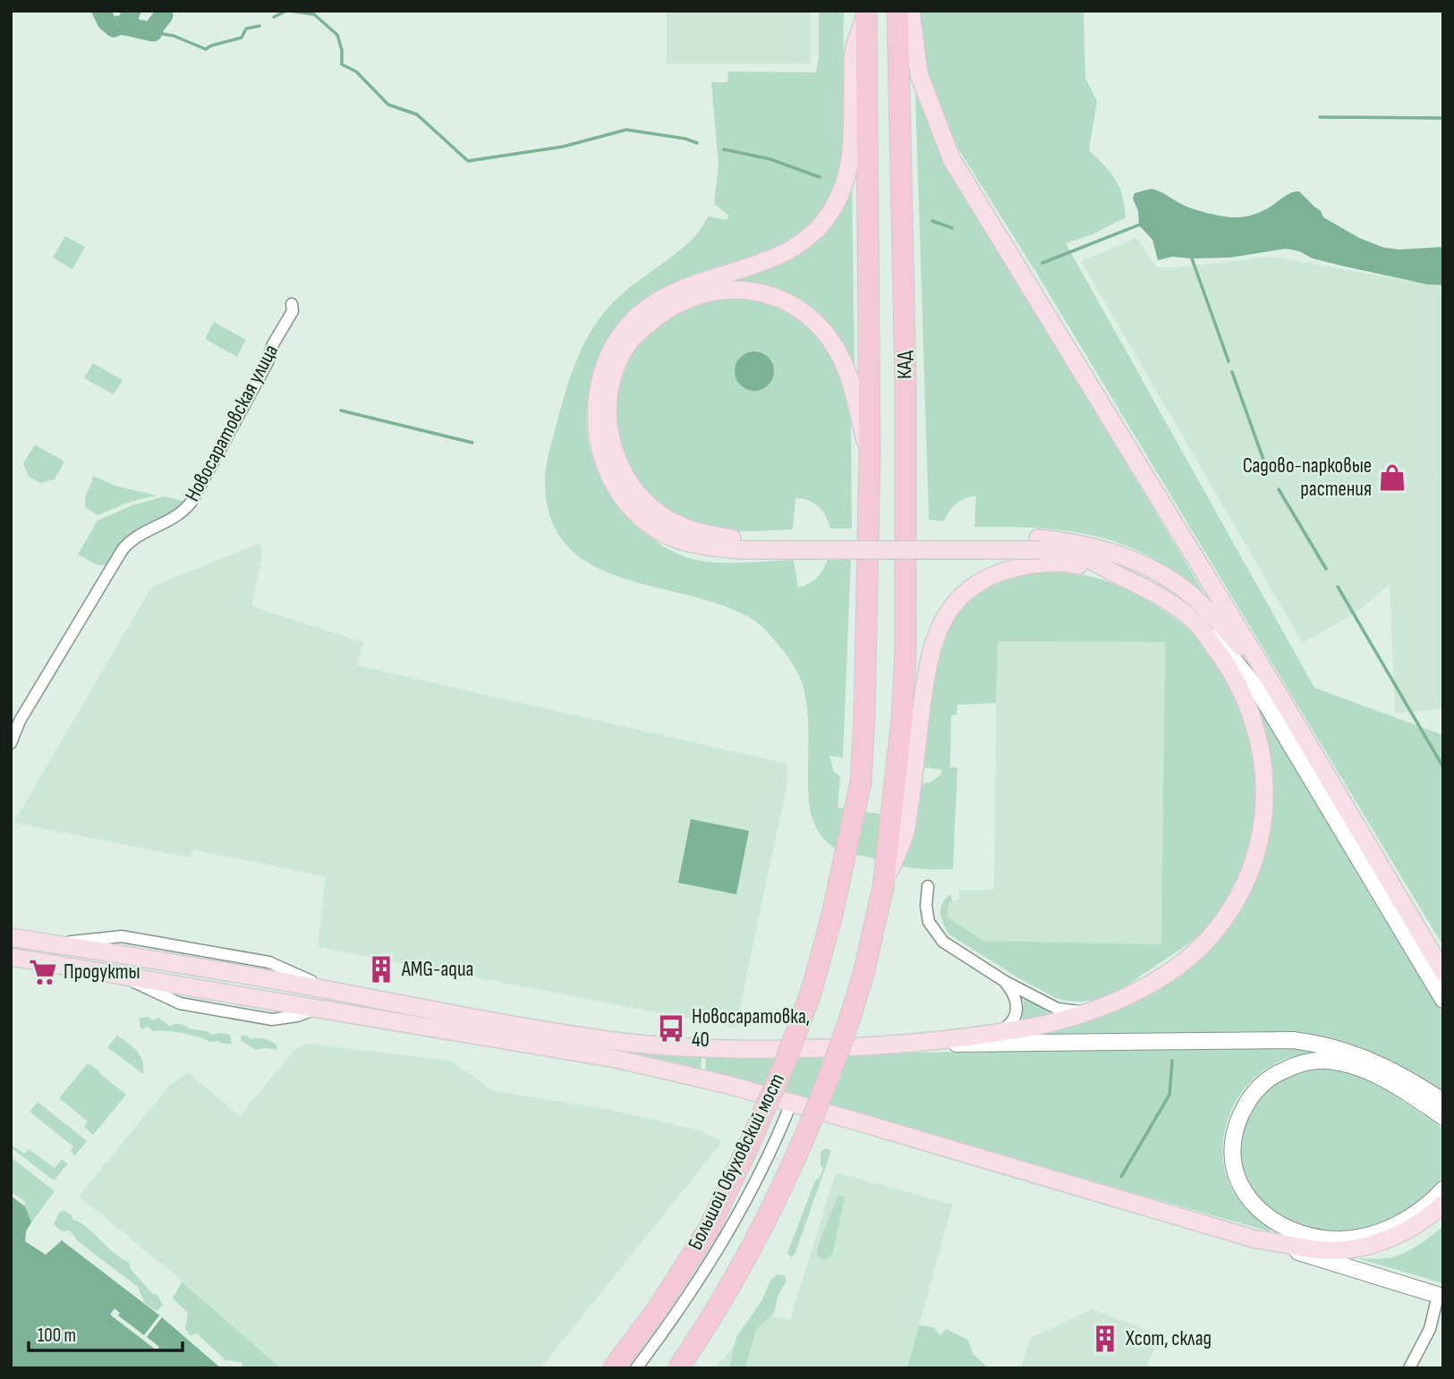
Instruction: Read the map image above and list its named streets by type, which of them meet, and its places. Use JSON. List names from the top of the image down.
{
  "streets": {
    "highway": ["КАД", "Большой Обуховский мост"],
    "street": ["Новосаратовская улица"]
  },
  "crossings": [
    ["КАД", "Большой Обуховский мост"]
  ],
  "places": {
    "shop": ["Садово-парковые растения"],
    "building": ["AMG-aqua", "Xсom, склад"],
    "supermarket": ["Продукты"],
    "bus stop": ["Новосаратовка, 40"]
  },
  "scale_bar": "100 m"
}
